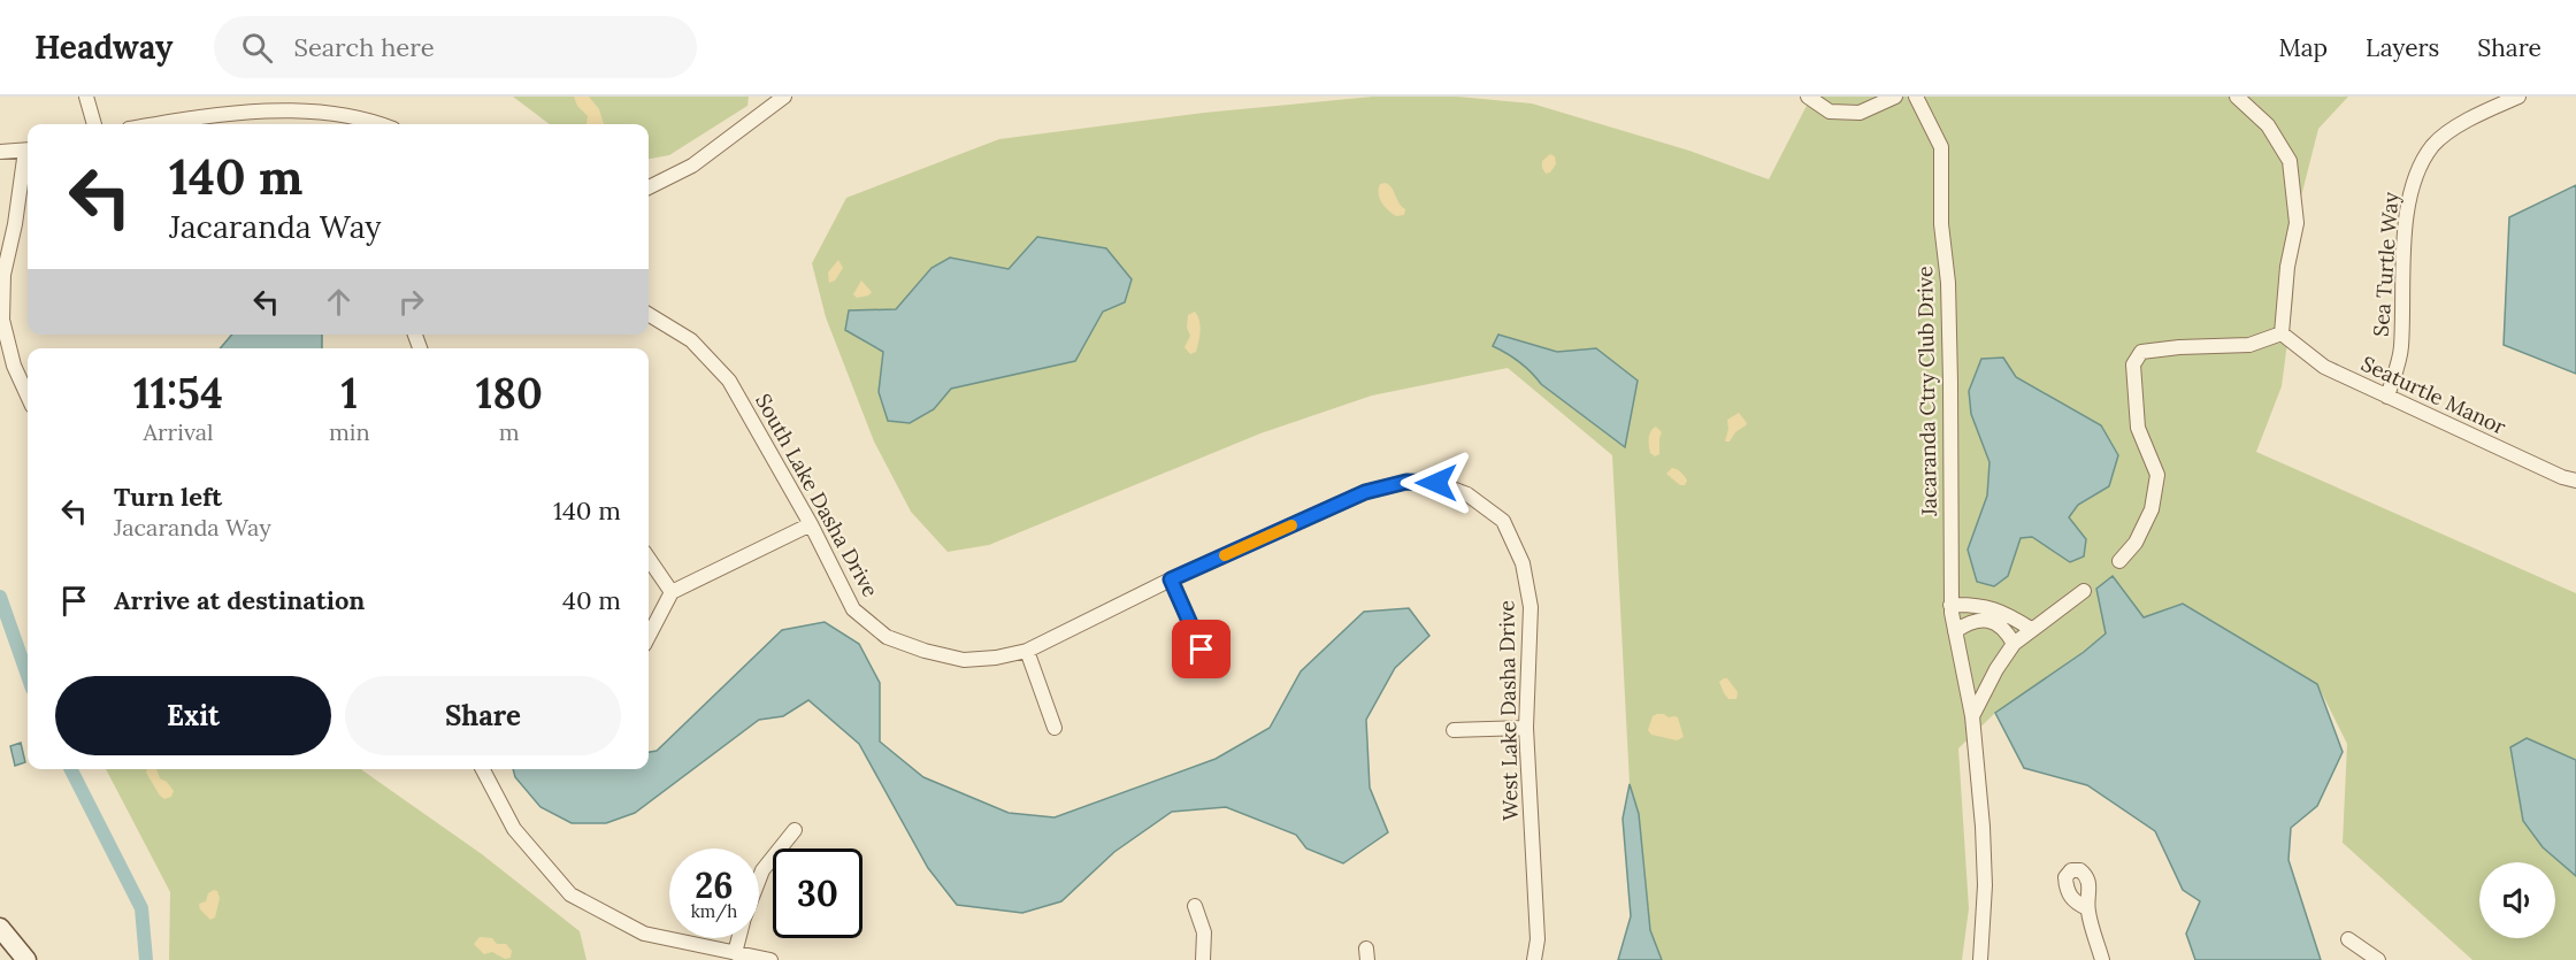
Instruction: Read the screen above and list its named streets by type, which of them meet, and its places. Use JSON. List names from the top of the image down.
{
  "streets": {
    "street": [
      "Sea Turtle Way",
      "Jacaranda Ctry Club Drive",
      "Seaturtle Manor",
      "South Lake Dasha Drive",
      "West Lake Dasha Drive"
    ]
  },
  "crossings": [
    ["Sea Turtle Way", "Seaturtle Manor"],
    ["South Lake Dasha Drive", "West Lake Dasha Drive"]
  ],
  "page": {
    "header": "Headway",
    "search": "Search here",
    "nav": ["Map", "Layers", "Share"],
    "turn": ["140 m", "Jacaranda Way"],
    "eta": [
      "11:54",
      "Arrival",
      "1",
      "min",
      "180",
      "m"
    ],
    "list": [
      {
        "name": "Turn left",
        "note": "Jacaranda Way",
        "value": "140 m"
      },
      {
        "name": "Arrive at destination",
        "value": "40 m"
      }
    ],
    "buttons": ["Exit", "Share"],
    "speed": "26 km/h",
    "limit": "30"
  }
}
